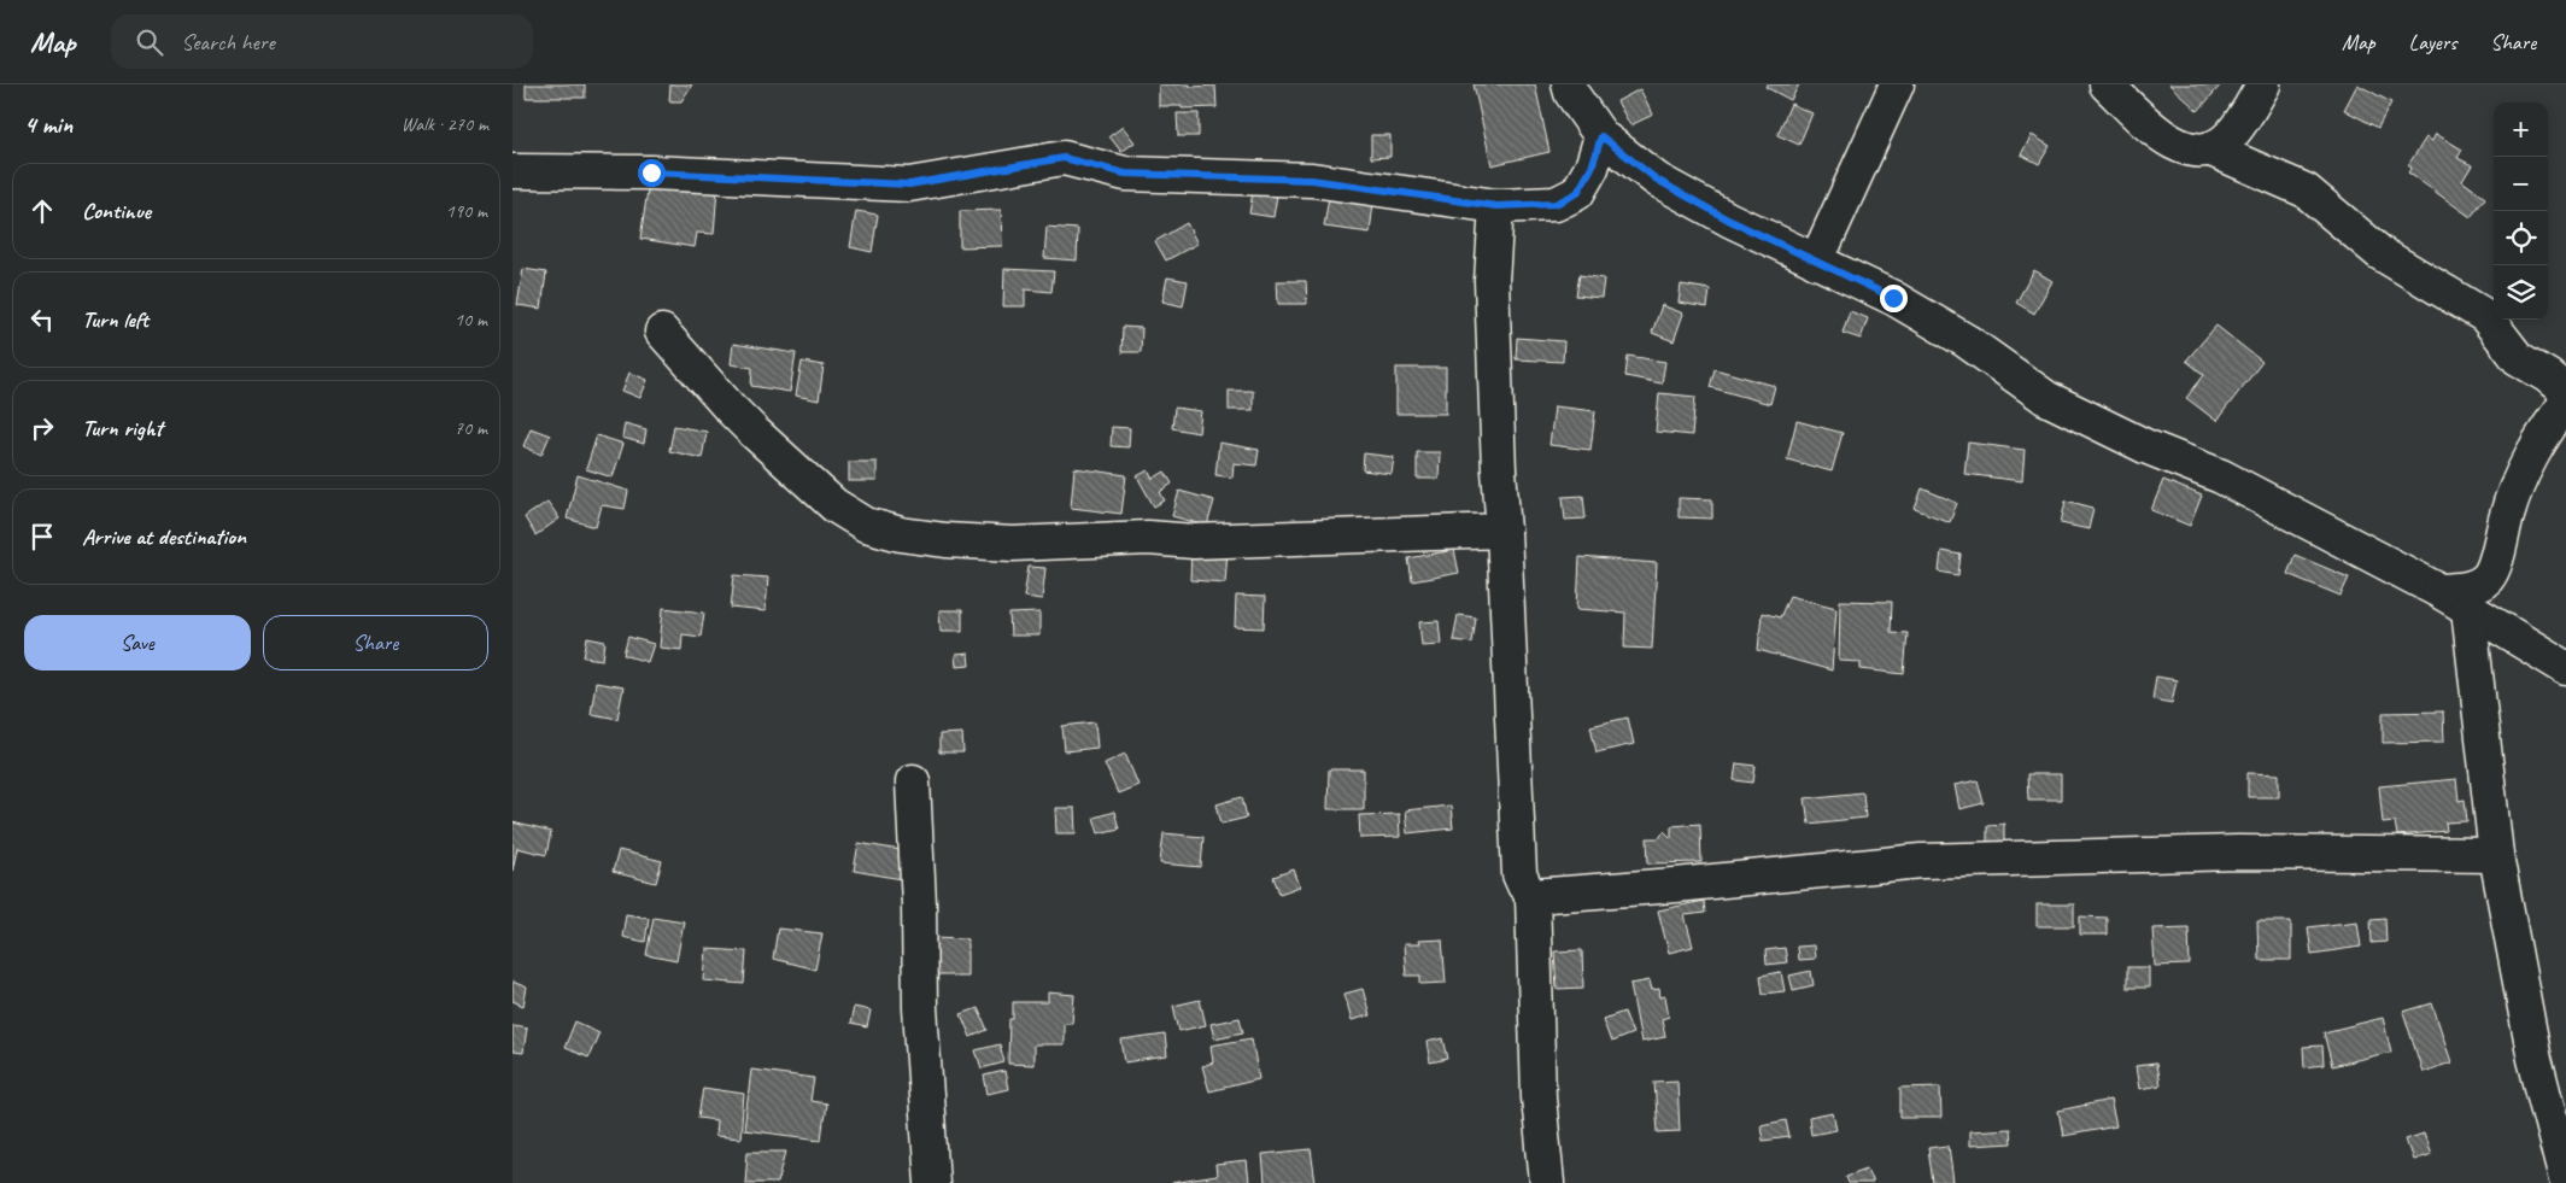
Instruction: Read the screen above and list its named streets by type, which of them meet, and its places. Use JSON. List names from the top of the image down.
{
  "page": {
    "header": "Map",
    "search": "Search here",
    "nav": ["Map", "Layers", "Share"],
    "heading": ["4 min", "Walk · 270 m"],
    "map_buttons": ["+", "−"],
    "list": [
      ["Continue", "190 m"],
      ["Turn left", "10 m"],
      ["Turn right", "70 m"],
      "Arrive at destination"
    ],
    "buttons": ["Save", "Share"]
  }
}
